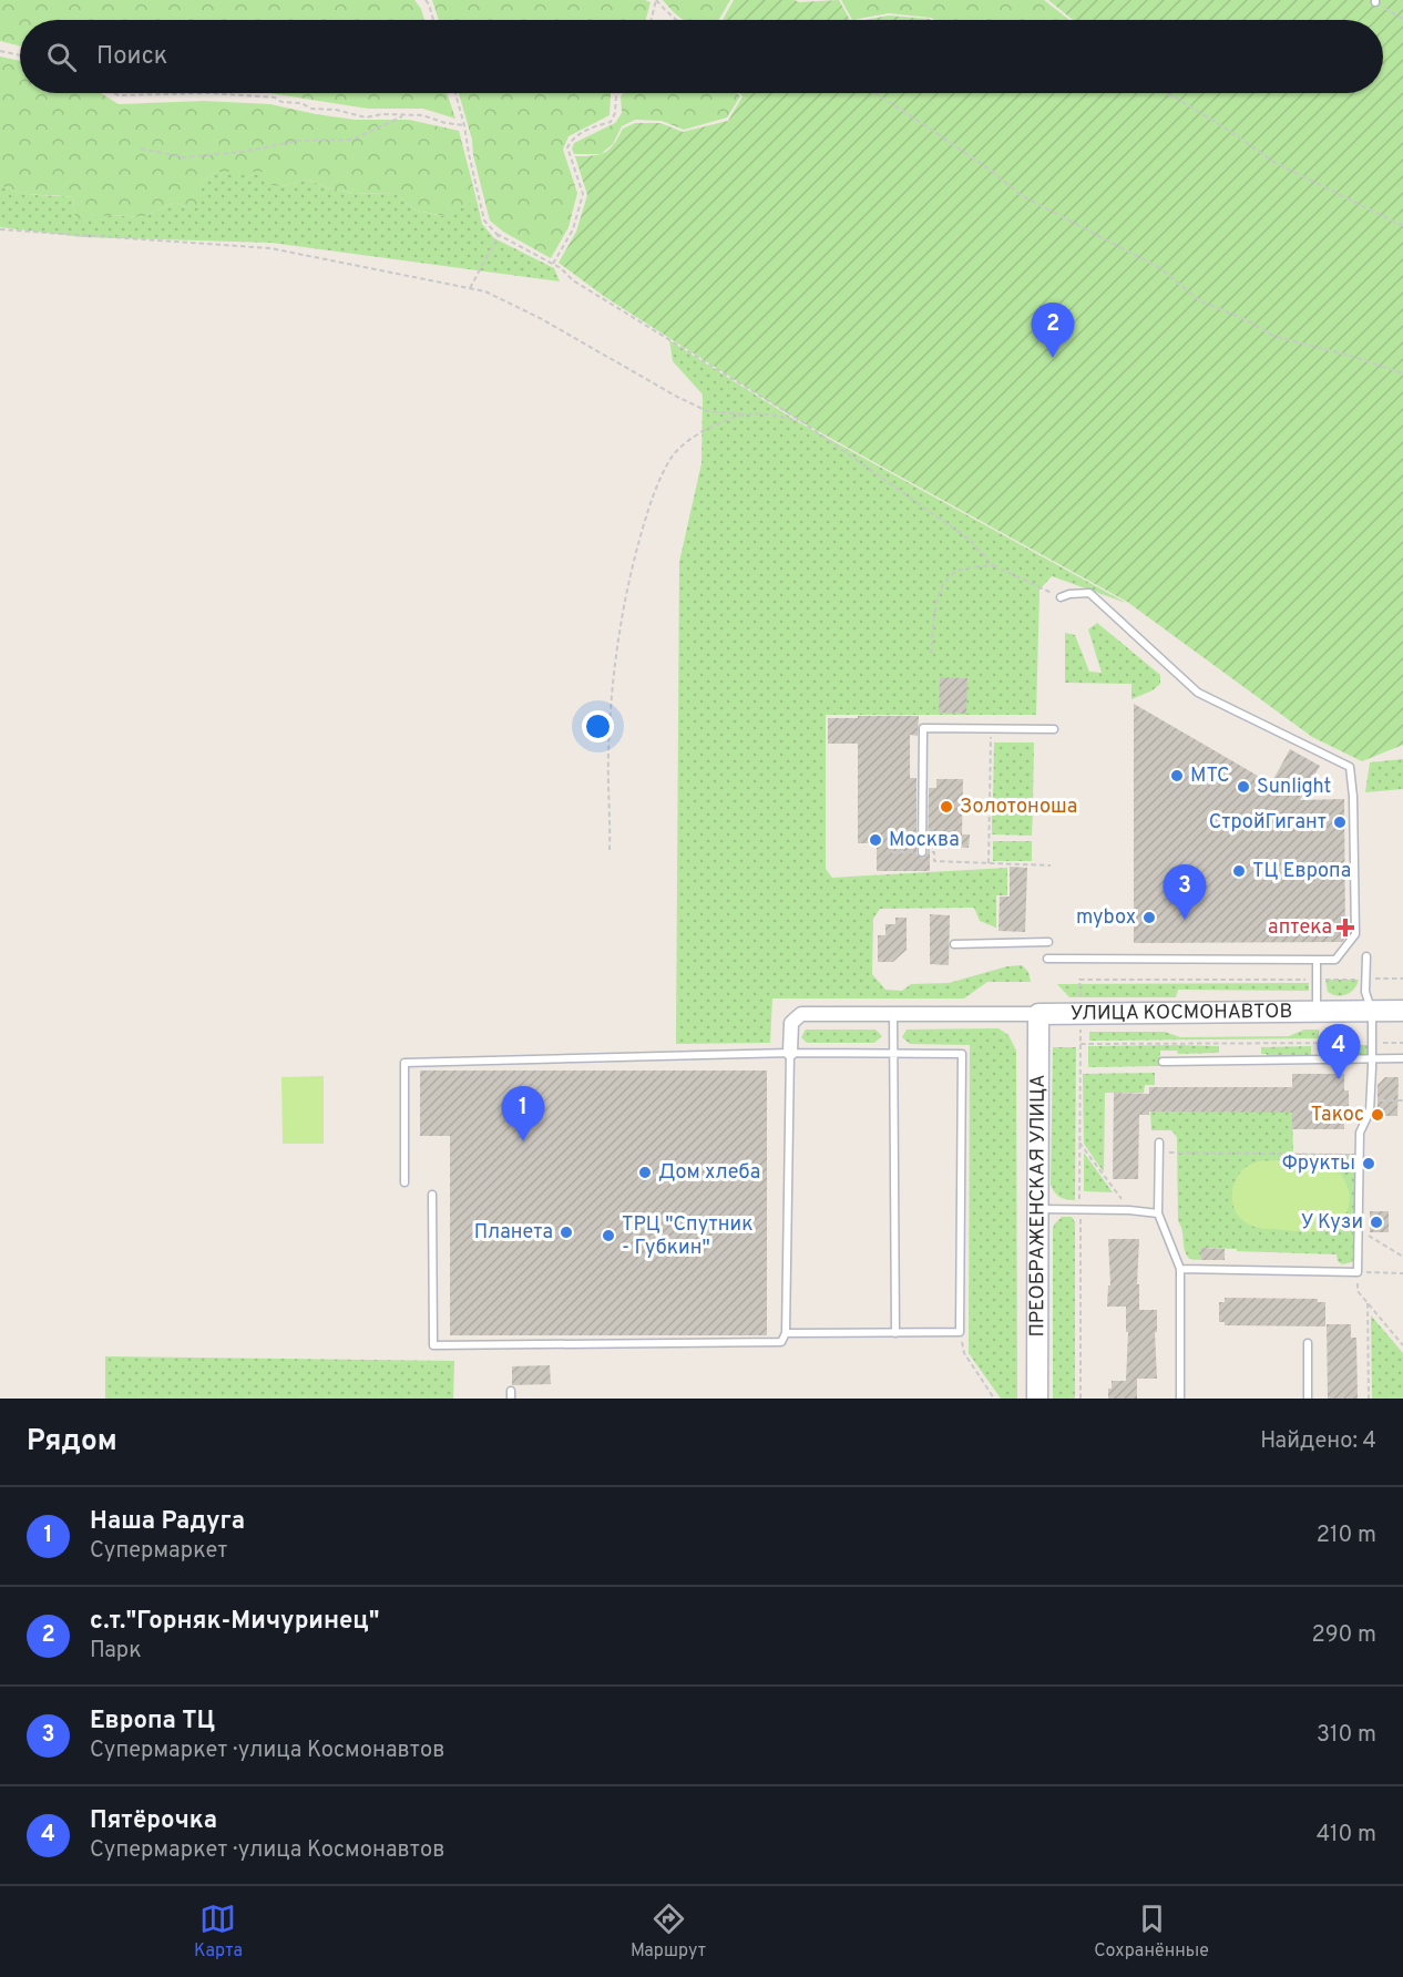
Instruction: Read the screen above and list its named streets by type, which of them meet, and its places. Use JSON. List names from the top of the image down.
{
  "streets": {
    "main road": ["УЛИЦА КОСМОНАВТОВ", "ПРЕОБРАЖЕНСКАЯ УЛИЦА"]
  },
  "crossings": [
    ["УЛИЦА КОСМОНАВТОВ", "ПРЕОБРАЖЕНСКАЯ УЛИЦА"]
  ],
  "places": {
    "other": [
      "МТС",
      "Sunlight",
      "Золотоноша",
      "СтройГигант",
      "Москва",
      "ТЦ Европа",
      "mybox",
      "Такос",
      "Фрукты",
      "Дом хлеба",
      "У Кузи",
      "Планета",
      "ТРЦ \"Спутник - Губкин\""
    ],
    "health": ["аптека"]
  },
  "page": {
    "search": "Поиск",
    "pins": [
      "2",
      "3",
      "4",
      "1"
    ],
    "heading": ["Рядом", "Найдено: 4"],
    "list": [
      {
        "mark": "1",
        "name": "Наша Радуга",
        "note": "Супермаркет",
        "value": "210 m"
      },
      {
        "mark": "2",
        "name": "с.т.\"Горняк-Мичуринец\"",
        "note": "Парк",
        "value": "290 m"
      },
      {
        "mark": "3",
        "name": "Европа ТЦ",
        "note": "Супермаркет · улица Космонавтов",
        "value": "310 m"
      },
      {
        "mark": "4",
        "name": "Пятёрочка",
        "note": "Супермаркет · улица Космонавтов",
        "value": "410 m"
      }
    ],
    "nav": ["Карта", "Маршрут", "Сохранённые"]
  }
}
